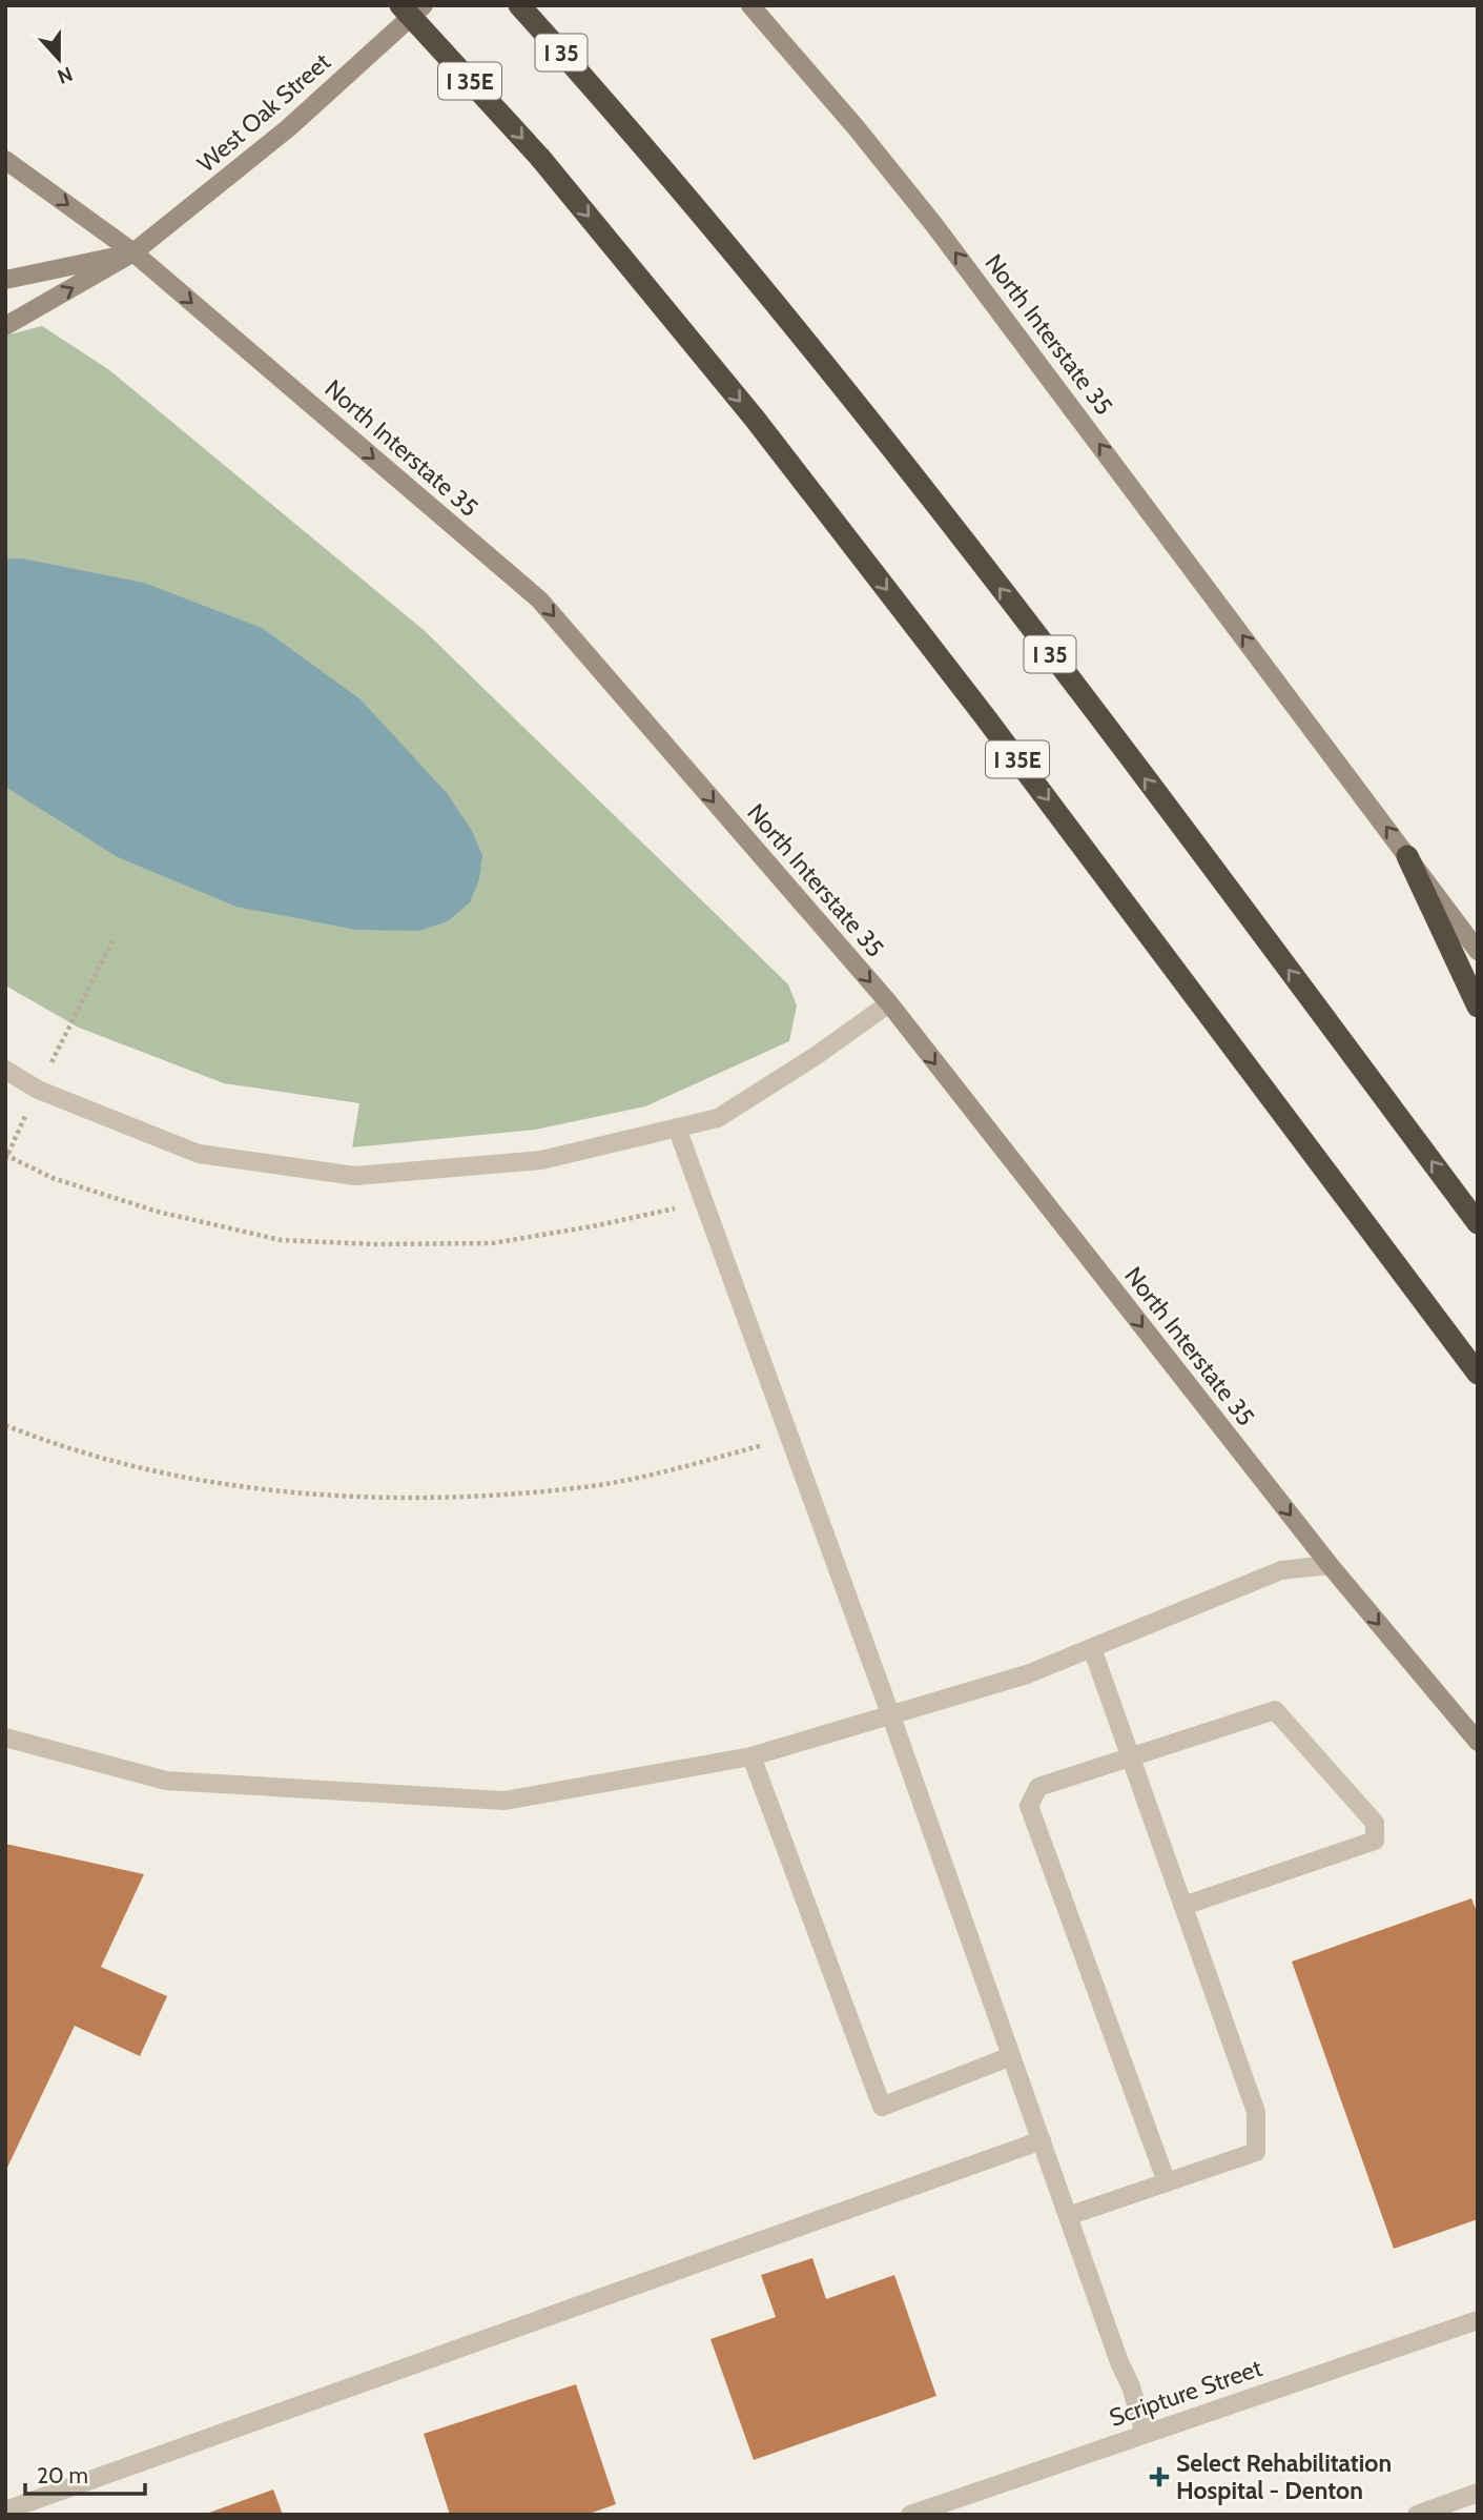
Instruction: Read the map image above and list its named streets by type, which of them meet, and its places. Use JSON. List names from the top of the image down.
{
  "streets": {
    "highway": ["I 35", "I 35E"],
    "main road": ["West Oak Street", "North Interstate 35"],
    "street": ["Scripture Street"]
  },
  "crossings": [
    ["West Oak Street", "North Interstate 35"]
  ],
  "places": {
    "health": ["Select Rehabilitation Hospital - Denton"]
  },
  "scale_bar": "20 m",
  "north": "bottom"
}
